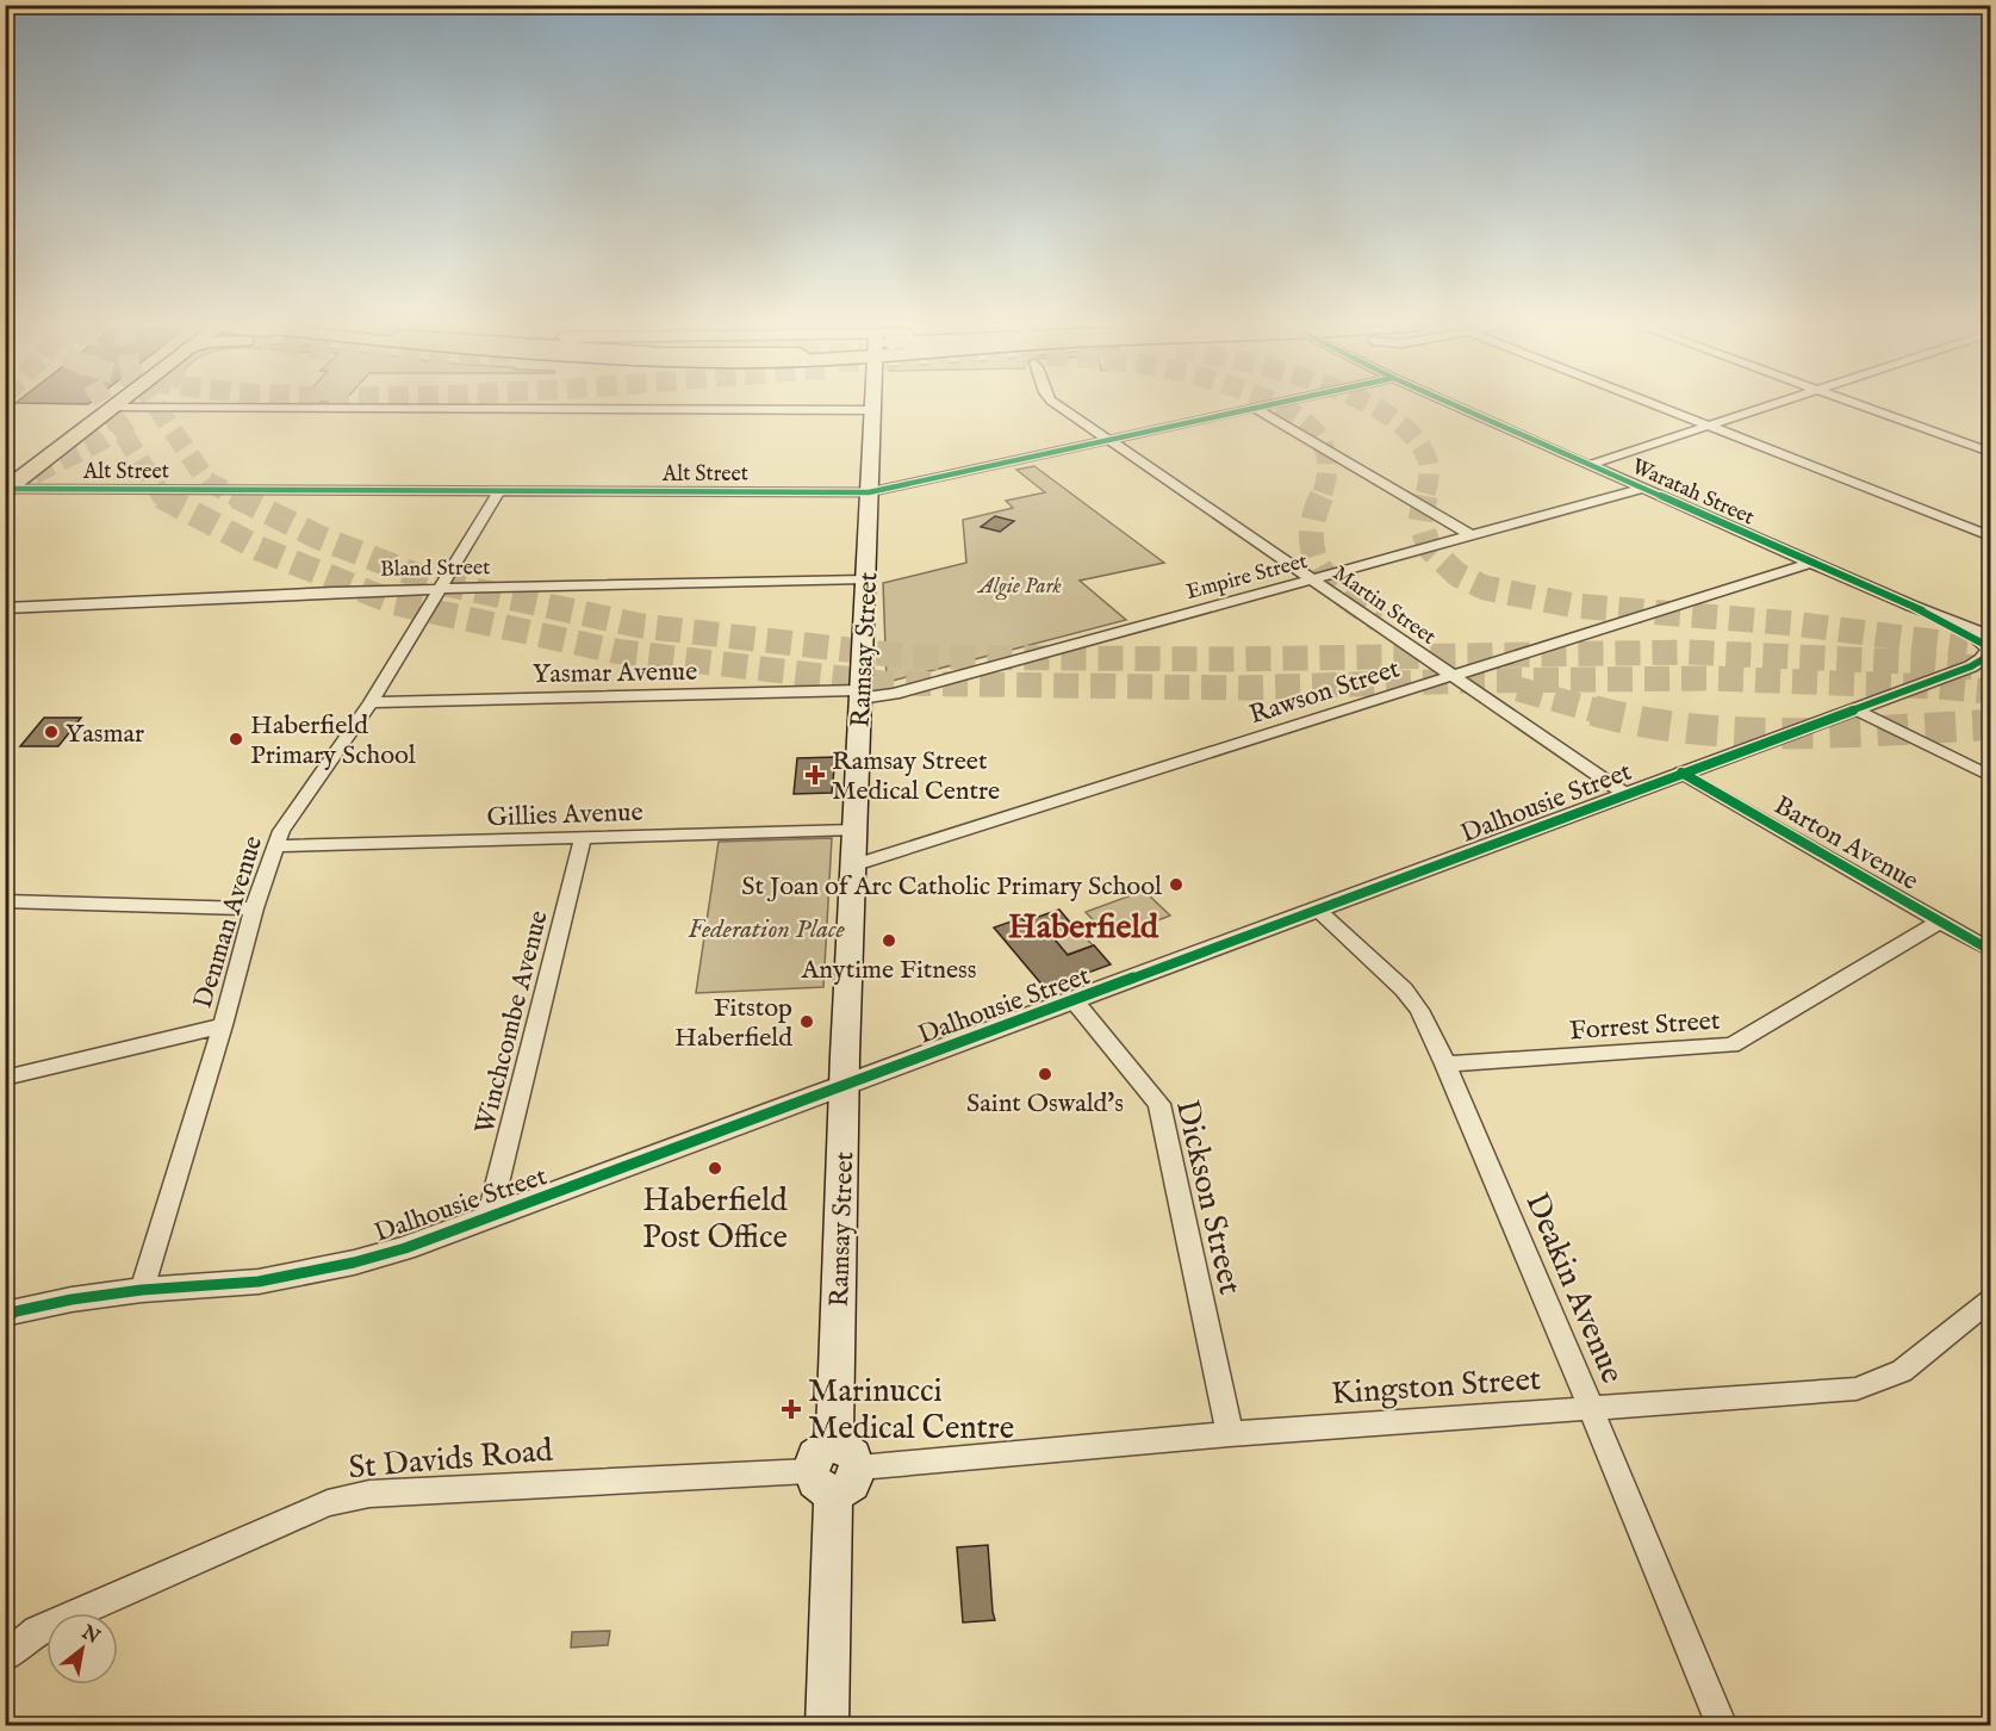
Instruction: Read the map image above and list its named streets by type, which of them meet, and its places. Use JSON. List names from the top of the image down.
{
  "streets": {
    "main road": ["Ramsay Street"],
    "street": [
      "Alt Street",
      "Waratah Street",
      "Bland Street",
      "Empire Street",
      "Martin Street",
      "Yasmar Avenue",
      "Rawson Street",
      "Dalhousie Street",
      "Gillies Avenue",
      "Barton Avenue",
      "Denman Avenue",
      "Winchcombe Avenue",
      "Forrest Street",
      "Dickson Street",
      "Deakin Avenue",
      "Kingston Street",
      "St Davids Road"
    ]
  },
  "crossings": [
    ["Alt Street", "Martin Street"],
    ["Alt Street", "Ramsay Street"],
    ["Alt Street", "Denman Avenue"],
    ["Waratah Street", "Empire Street"],
    ["Waratah Street", "Rawson Street"],
    ["Waratah Street", "Dalhousie Street"],
    ["Bland Street", "Ramsay Street"],
    ["Bland Street", "Denman Avenue"],
    ["Empire Street", "Martin Street"],
    ["Empire Street", "Ramsay Street"],
    ["Empire Street", "Yasmar Avenue"],
    ["Martin Street", "Rawson Street"],
    ["Martin Street", "Dalhousie Street"],
    ["Ramsay Street", "Yasmar Avenue"],
    ["Ramsay Street", "Rawson Street"],
    ["Ramsay Street", "Dalhousie Street"],
    ["Ramsay Street", "Gillies Avenue"],
    ["Ramsay Street", "Kingston Street"],
    ["Ramsay Street", "St Davids Road"],
    ["Yasmar Avenue", "Denman Avenue"],
    ["Dalhousie Street", "Barton Avenue"],
    ["Dalhousie Street", "Denman Avenue"],
    ["Dalhousie Street", "Winchcombe Avenue"],
    ["Dalhousie Street", "Dickson Street"],
    ["Dalhousie Street", "Deakin Avenue"],
    ["Gillies Avenue", "Denman Avenue"],
    ["Gillies Avenue", "Winchcombe Avenue"],
    ["Barton Avenue", "Forrest Street"],
    ["Forrest Street", "Deakin Avenue"],
    ["Dickson Street", "Kingston Street"],
    ["Deakin Avenue", "Kingston Street"],
    ["Kingston Street", "St Davids Road"]
  ],
  "districts": ["Haberfield"],
  "parks": ["Algie Park", "Federation Place"],
  "places": {
    "other": [
      "Yasmar",
      "Haberfield Primary School",
      "St Joan of Arc Catholic Primary School",
      "Anytime Fitness",
      "Fitstop Haberfield",
      "Saint Oswald's",
      "Haberfield Post Office"
    ],
    "health": ["Ramsay Street Medical Centre", "Marinucci Medical Centre"]
  },
  "north": "top right"
}
